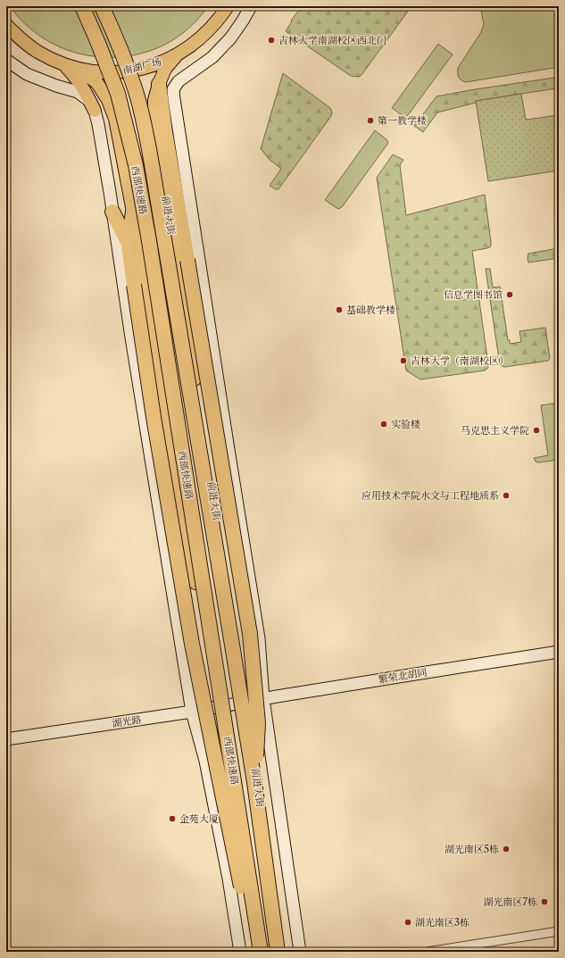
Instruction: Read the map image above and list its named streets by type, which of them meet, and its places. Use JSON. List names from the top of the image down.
{
  "streets": {
    "highway": ["西部快速路"],
    "main road": [
      "南湖广场",
      "前进大街",
      "繁荣北胡同",
      "湖光路"
    ]
  },
  "crossings": [
    ["南湖广场", "前进大街"],
    ["前进大街", "繁荣北胡同"],
    ["前进大街", "湖光路"],
    ["繁荣北胡同", "湖光路"]
  ],
  "places": [
    "吉林大学南湖校区西北门",
    "第一教学楼",
    "信息学图书馆",
    "基础教学楼",
    "吉林大学（南湖校区）",
    "实验楼",
    "马克思主义学院",
    "应用技术学院水文与工程地质系",
    "金苑大厦",
    "湖光南区5栋",
    "湖光南区7栋",
    "湖光南区3栋"
  ]
}
